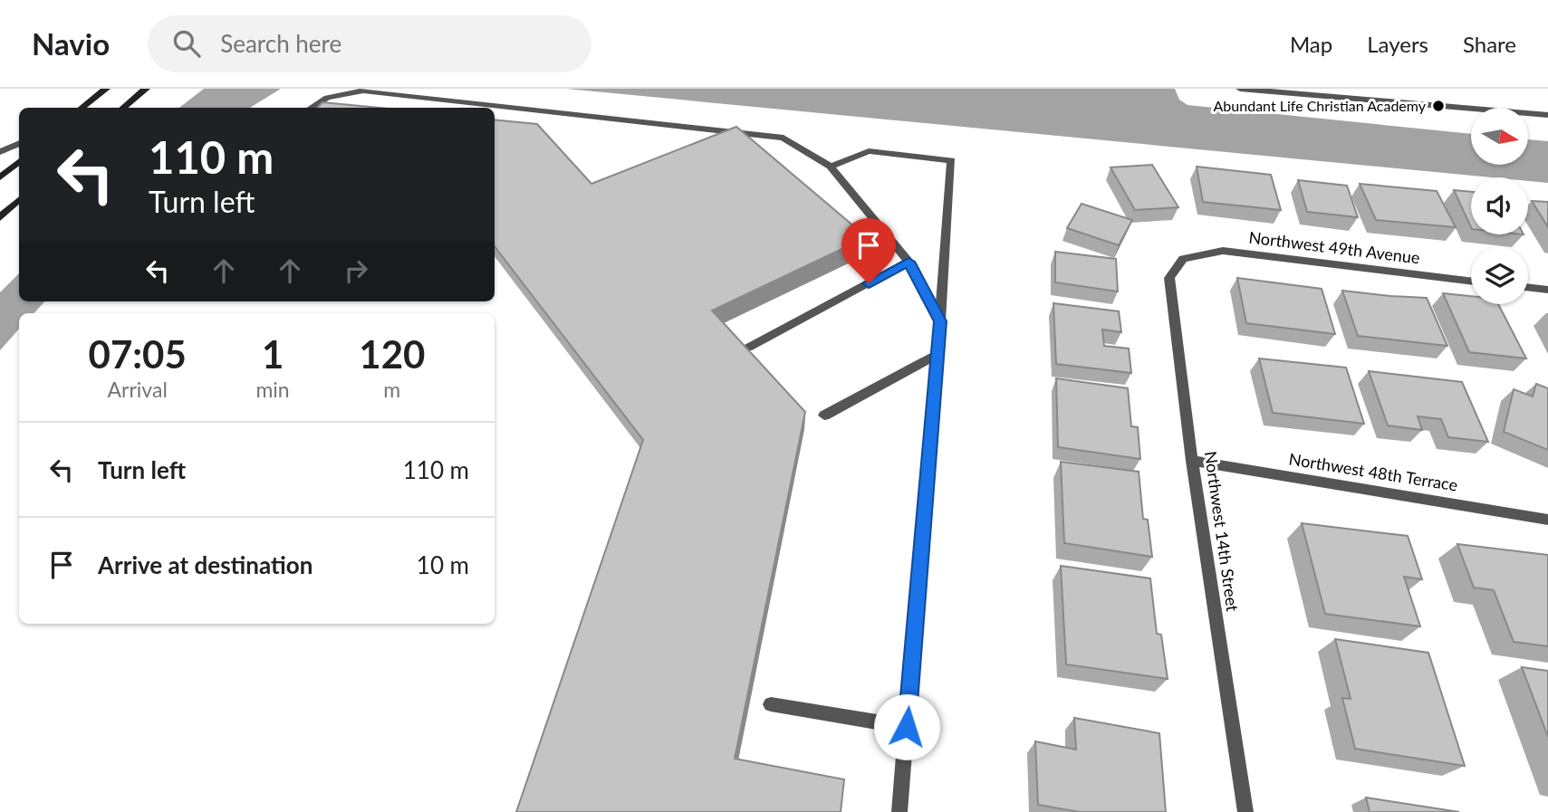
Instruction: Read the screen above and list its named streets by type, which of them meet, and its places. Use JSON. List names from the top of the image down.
{
  "streets": {
    "street": ["Northwest 49th Avenue", "Northwest 48th Terrace", "Northwest 14th Street"]
  },
  "crossings": [
    ["Northwest 49th Avenue", "Northwest 14th Street"],
    ["Northwest 48th Terrace", "Northwest 14th Street"]
  ],
  "places": ["Abundant Life Christian Academy"],
  "north": "right",
  "page": {
    "header": "Navio",
    "search": "Search here",
    "nav": ["Map", "Layers", "Share"],
    "turn": ["110 m", "Turn left"],
    "eta": [
      "07:05",
      "Arrival",
      "1",
      "min",
      "120",
      "m"
    ],
    "list": [
      {
        "name": "Turn left",
        "value": "110 m"
      },
      {
        "name": "Arrive at destination",
        "value": "10 m"
      }
    ]
  }
}
